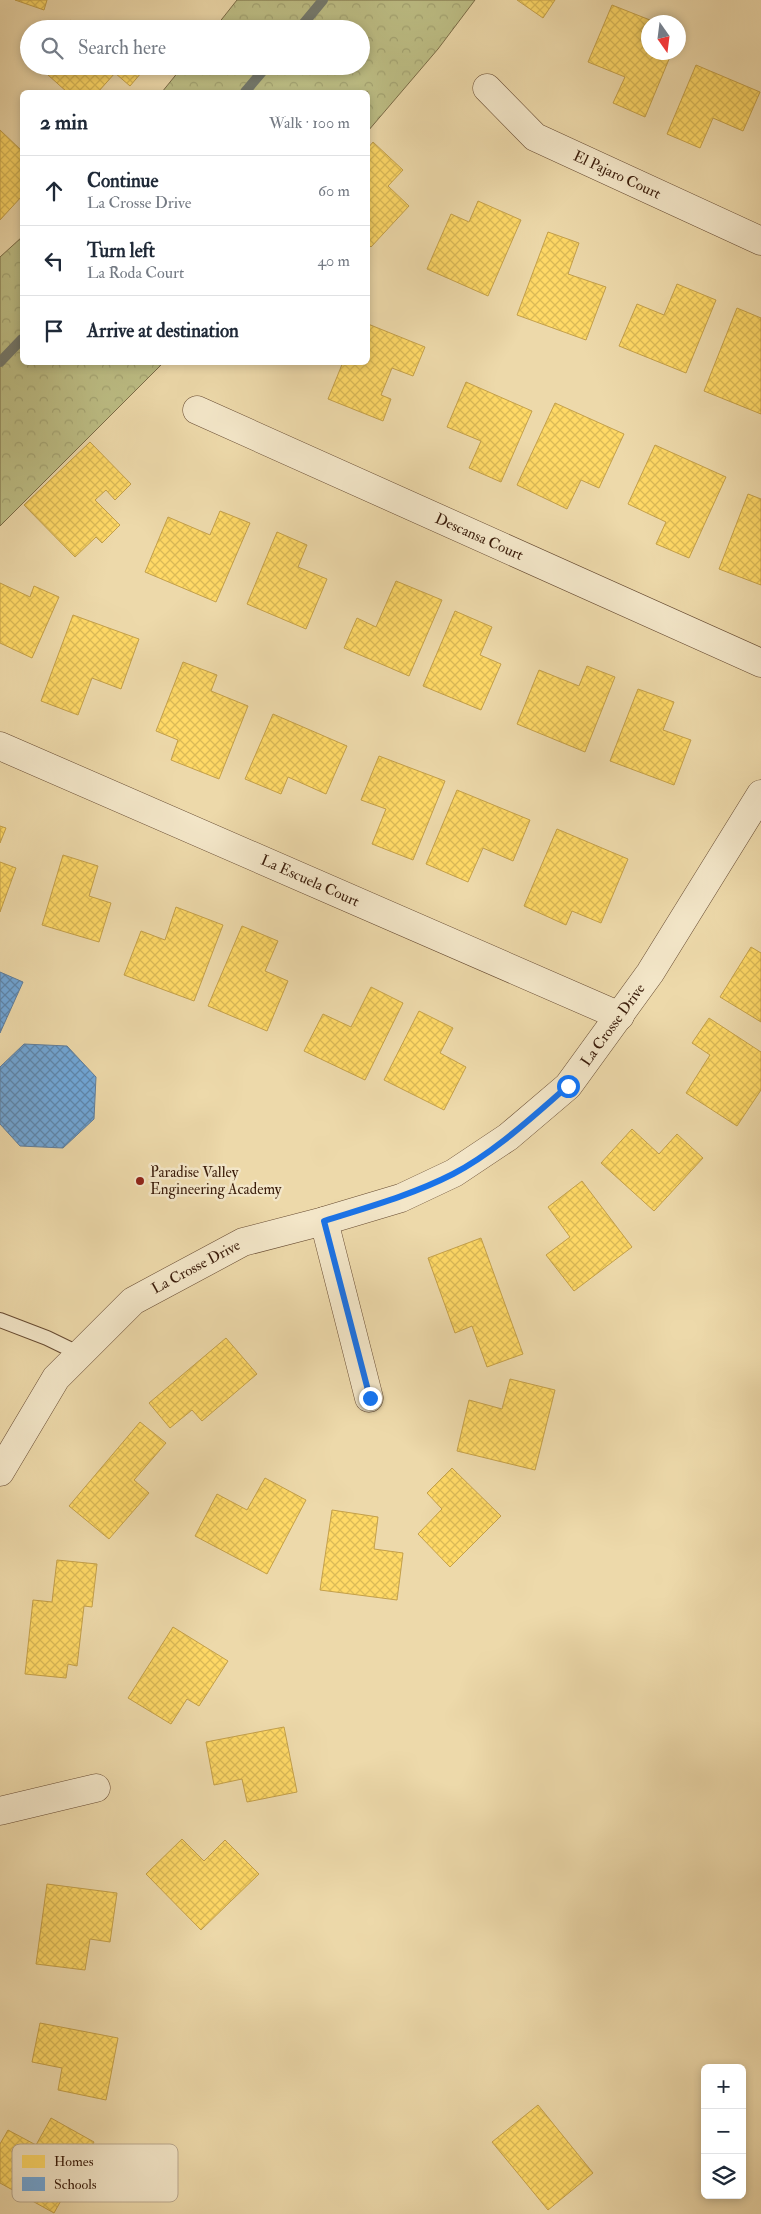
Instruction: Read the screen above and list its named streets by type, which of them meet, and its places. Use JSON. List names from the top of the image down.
{
  "streets": {
    "street": [
      "El Pajaro Court",
      "Descansa Court",
      "La Escuela Court",
      "La Crosse Drive"
    ]
  },
  "crossings": [
    ["La Escuela Court", "La Crosse Drive"]
  ],
  "places": ["Paradise Valley Engineering Academy"],
  "legend": ["Homes", "Schools"],
  "north": "bottom",
  "page": {
    "search": "Search here",
    "heading": ["2 min", "Walk · 100 m"],
    "list": [
      ["Continue", "La Crosse Drive", "60 m"],
      ["Turn left", "La Roda Court", "40 m"],
      "Arrive at destination"
    ],
    "map_buttons": ["+", "−"]
  }
}
